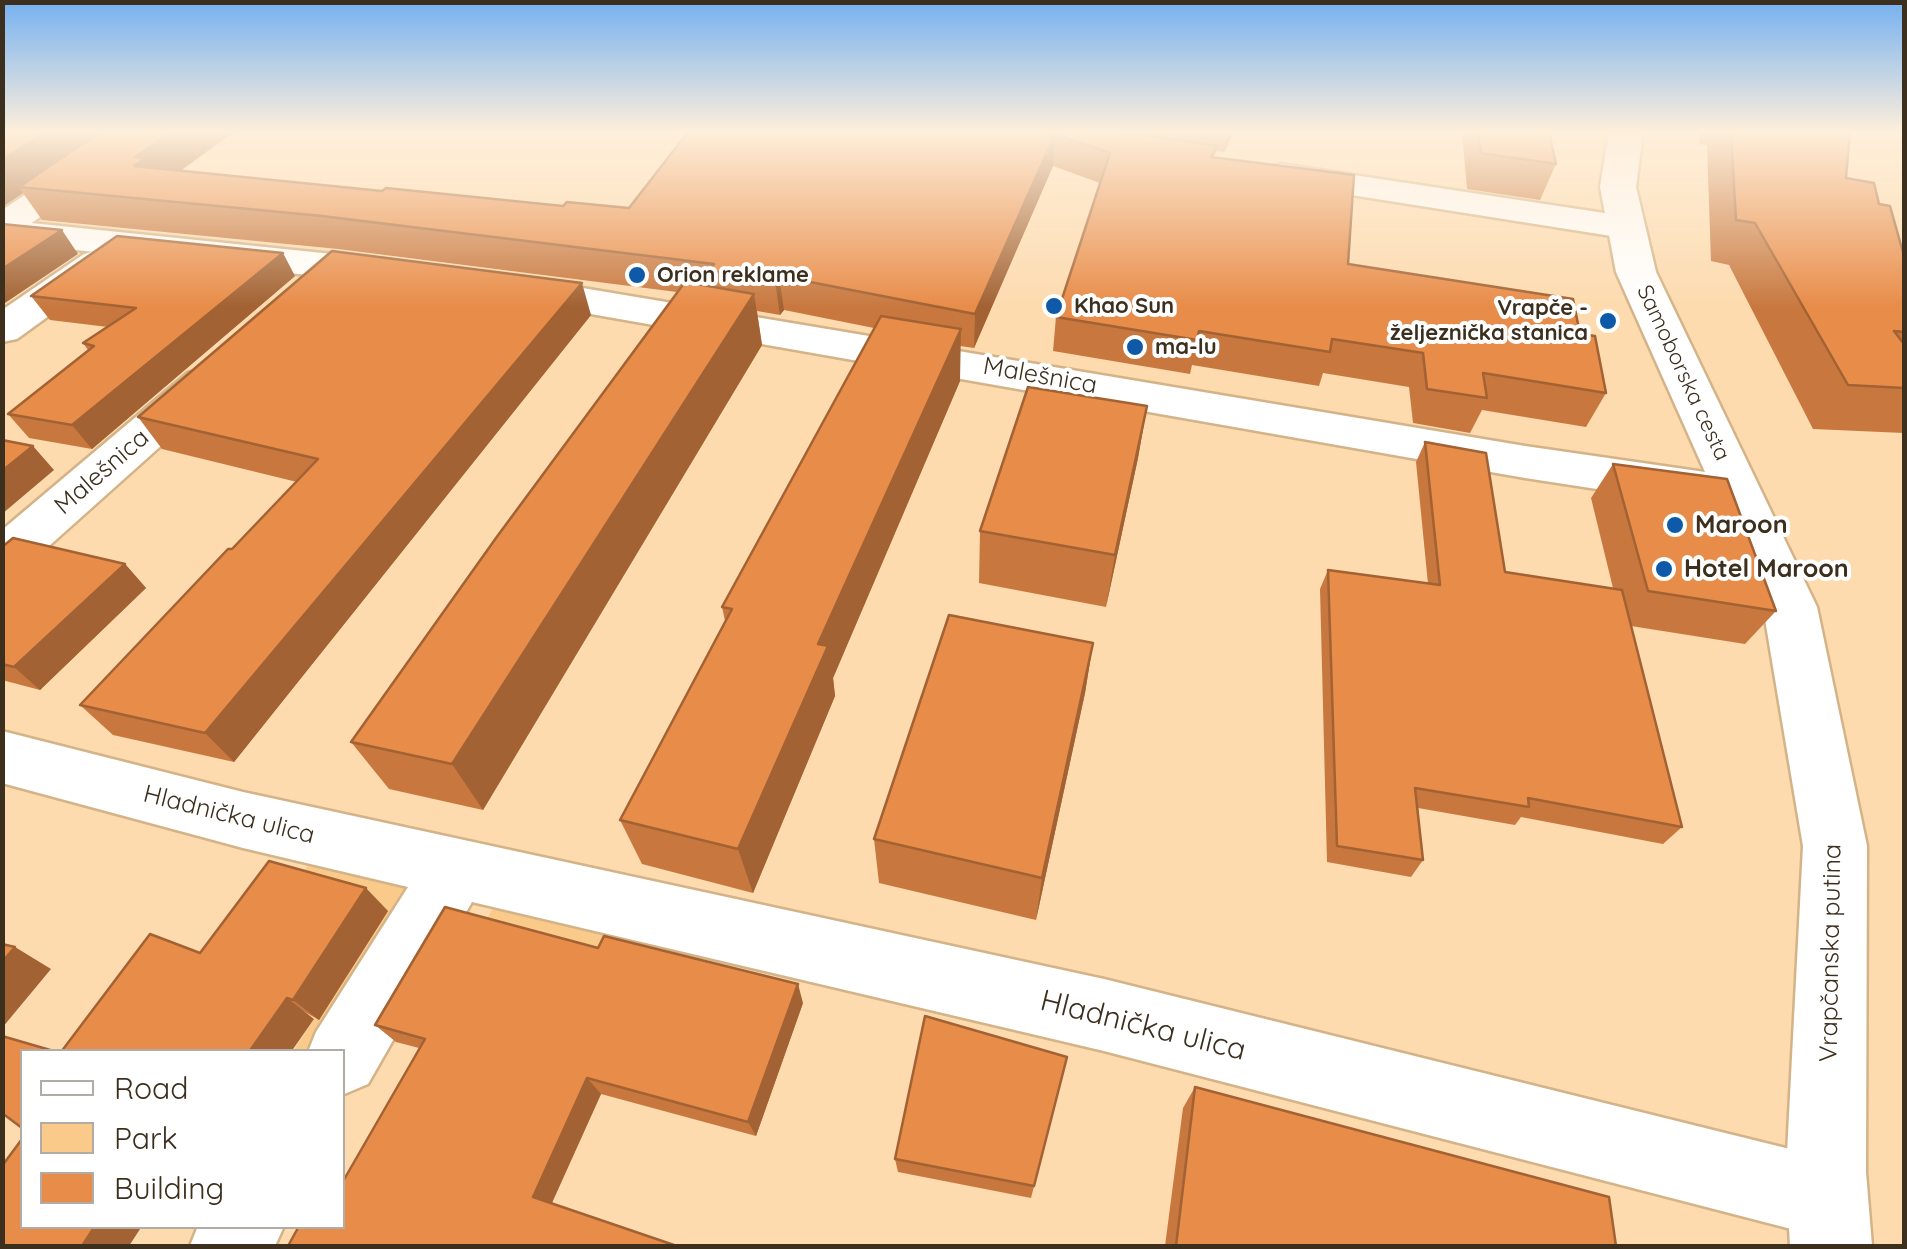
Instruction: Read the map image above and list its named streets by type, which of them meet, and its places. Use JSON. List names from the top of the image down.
{
  "streets": {
    "street": [
      "Samoborska cesta",
      "Malešnica",
      "Hladnička ulica",
      "Vrapčanska putina"
    ]
  },
  "crossings": [
    ["Samoborska cesta", "Malešnica"],
    ["Samoborska cesta", "Vrapčanska putina"],
    ["Malešnica", "Vrapčanska putina"],
    ["Hladnička ulica", "Vrapčanska putina"]
  ],
  "places": [
    "Orion reklame",
    "Khao Sun",
    "Vrapče - željeznička stanica",
    "ma-lu",
    "Maroon",
    "Hotel Maroon"
  ],
  "legend": ["Road", "Park", "Building"]
}
